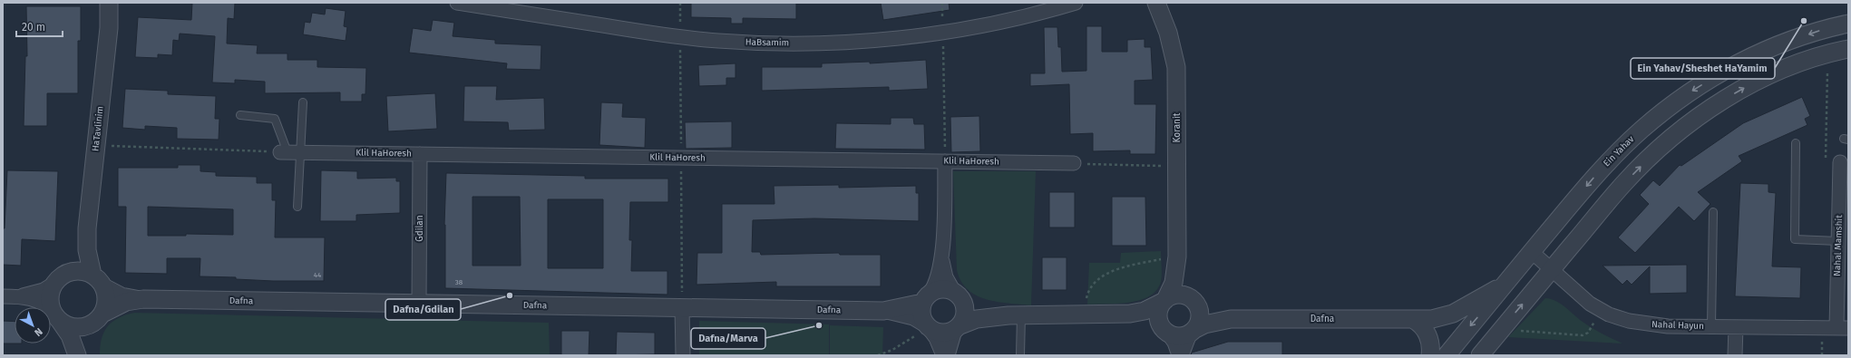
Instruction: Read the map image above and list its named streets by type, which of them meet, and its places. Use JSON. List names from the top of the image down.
{
  "streets": {
    "street": [
      "HaBsamim",
      "Koranit",
      "HaTavlinim",
      "Ein Yahav",
      "Klil HaHoresh",
      "Gdilan",
      "Nahal Mamshit",
      "Dafna",
      "Nahal Hayun"
    ]
  },
  "crossings": [
    ["Koranit", "Dafna"],
    ["HaTavlinim", "Dafna"],
    ["Ein Yahav", "Dafna"],
    ["Ein Yahav", "Nahal Hayun"],
    ["Klil HaHoresh", "Gdilan"],
    ["Gdilan", "Dafna"],
    ["Nahal Mamshit", "Nahal Hayun"]
  ],
  "places": ["Ein Yahav/Sheshet HaYamim", "Dafna/Gdilan", "Dafna/Marva"],
  "house_numbers": ["44", "38"],
  "scale_bar": "20 m",
  "north": "bottom right"
}
